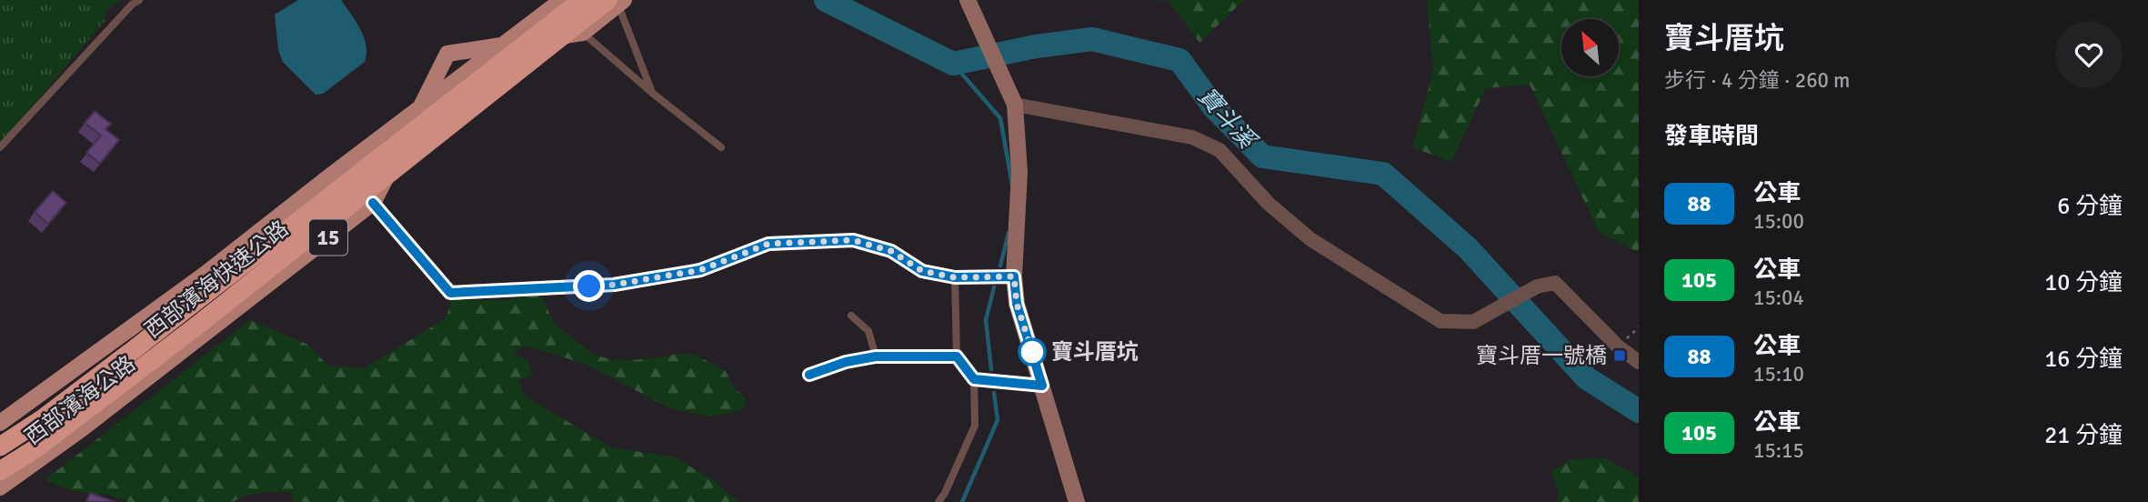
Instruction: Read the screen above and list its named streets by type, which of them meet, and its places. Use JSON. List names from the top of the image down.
{
  "streets": {
    "highway": ["西部濱海快速公路"],
    "main road": ["15", "西部濱海公路"]
  },
  "crossings": [
    ["西部濱海快速公路", "西部濱海公路"]
  ],
  "water": ["寶斗溪"],
  "places": {
    "other": ["寶斗厝坑"],
    "transit": ["寶斗厝一號橋"]
  },
  "lines": ["bus line 88"],
  "north": "top left",
  "page": {
    "heading": [
      ["寶斗厝坑", "步行 · 4 分鐘 · 260 m"],
      "發車時間"
    ],
    "list": [
      {
        "mark": "88",
        "name": "公車",
        "note": "15:00",
        "value": "6 分鐘"
      },
      {
        "mark": "105",
        "name": "公車",
        "note": "15:04",
        "value": "10 分鐘"
      },
      {
        "mark": "88",
        "name": "公車",
        "note": "15:10",
        "value": "16 分鐘"
      },
      {
        "mark": "105",
        "name": "公車",
        "note": "15:15",
        "value": "21 分鐘"
      }
    ]
  }
}
